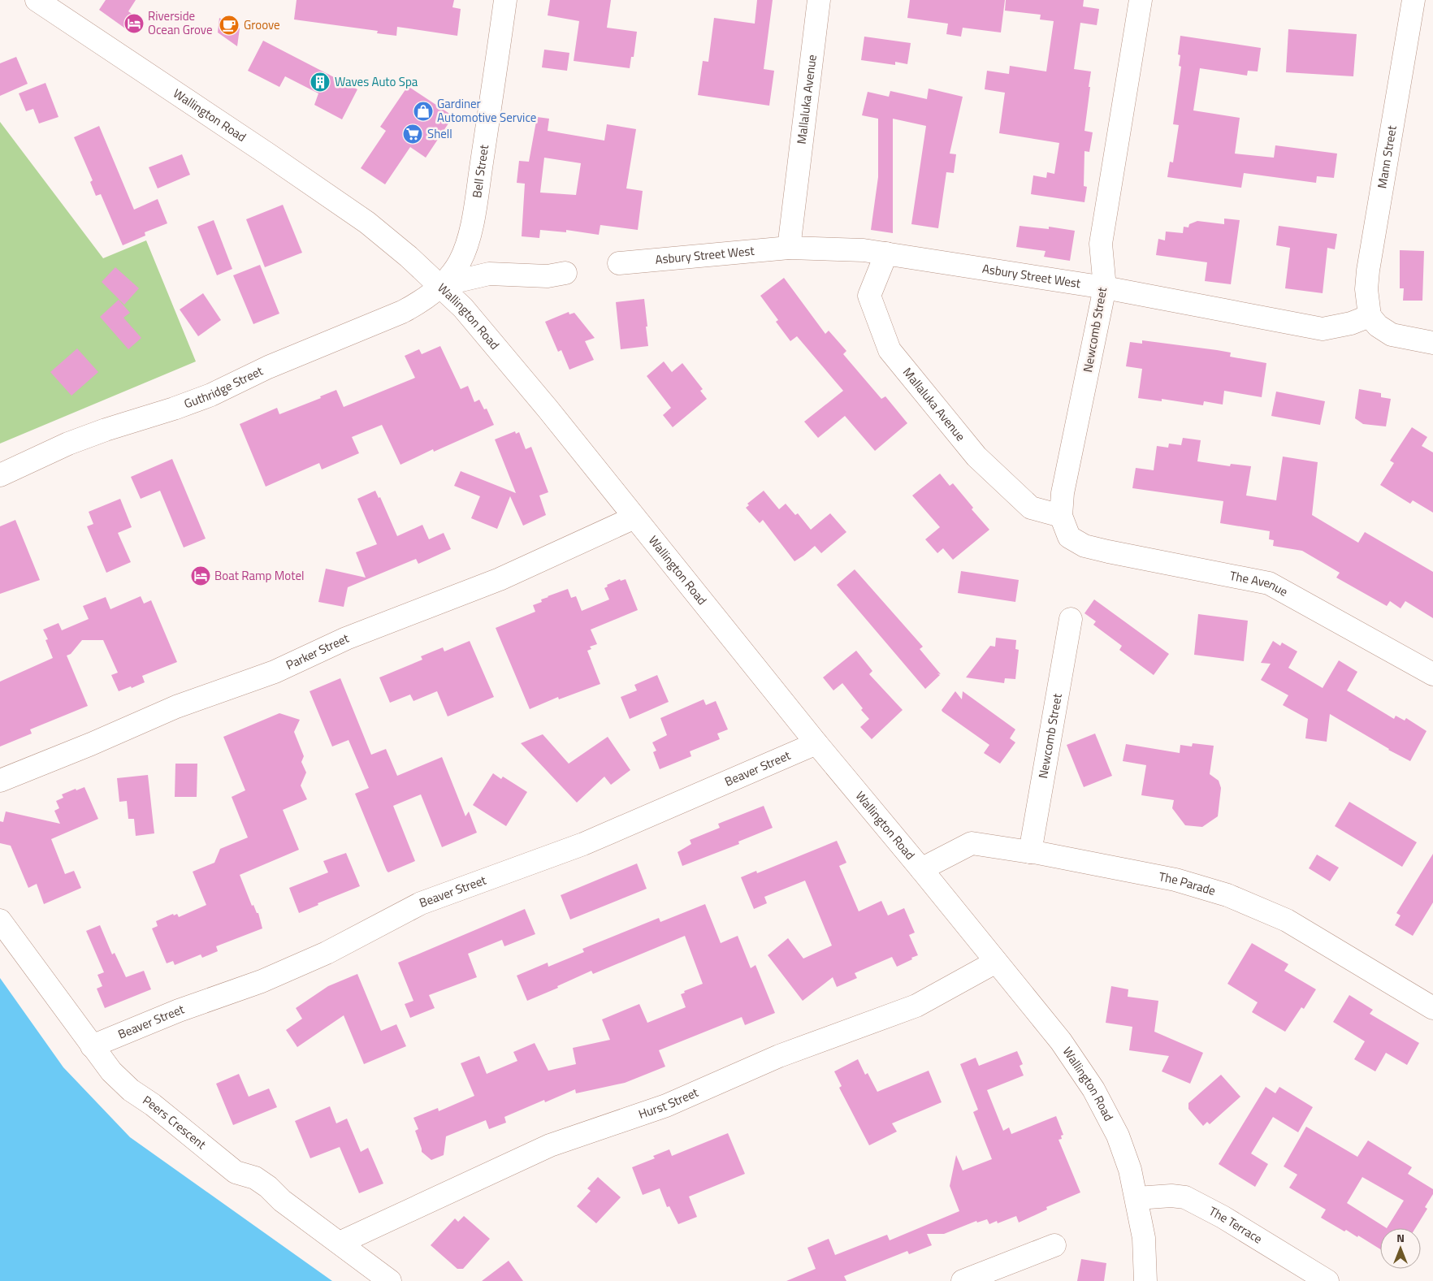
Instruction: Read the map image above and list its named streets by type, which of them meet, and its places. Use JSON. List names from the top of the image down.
{
  "streets": {
    "street": [
      "Mallaluka Avenue",
      "Wallington Road",
      "Mann Street",
      "Bell Street",
      "Asbury Street West",
      "Newcomb Street",
      "Guthridge Street",
      "The Avenue",
      "Parker Street",
      "Beaver Street",
      "The Parade",
      "Hurst Street",
      "Peers Crescent",
      "The Terrace"
    ]
  },
  "crossings": [
    ["Mallaluka Avenue", "Asbury Street West"],
    ["Mallaluka Avenue", "Newcomb Street"],
    ["Wallington Road", "Bell Street"],
    ["Wallington Road", "Guthridge Street"],
    ["Wallington Road", "Parker Street"],
    ["Wallington Road", "Beaver Street"],
    ["Wallington Road", "The Parade"],
    ["Wallington Road", "Hurst Street"],
    ["Wallington Road", "The Terrace"],
    ["Mann Street", "Asbury Street West"],
    ["Bell Street", "Guthridge Street"],
    ["Asbury Street West", "Newcomb Street"],
    ["Newcomb Street", "The Avenue"],
    ["Newcomb Street", "The Parade"],
    ["Beaver Street", "Peers Crescent"],
    ["Hurst Street", "Peers Crescent"]
  ],
  "places": {
    "hotel": ["Riverside Ocean Grove", "Boat Ramp Motel"],
    "cafe": ["Groove"],
    "building": ["Waves Auto Spa"],
    "shop": ["Gardiner Automotive Service"],
    "supermarket": ["Shell"]
  },
  "north": "top"
}
